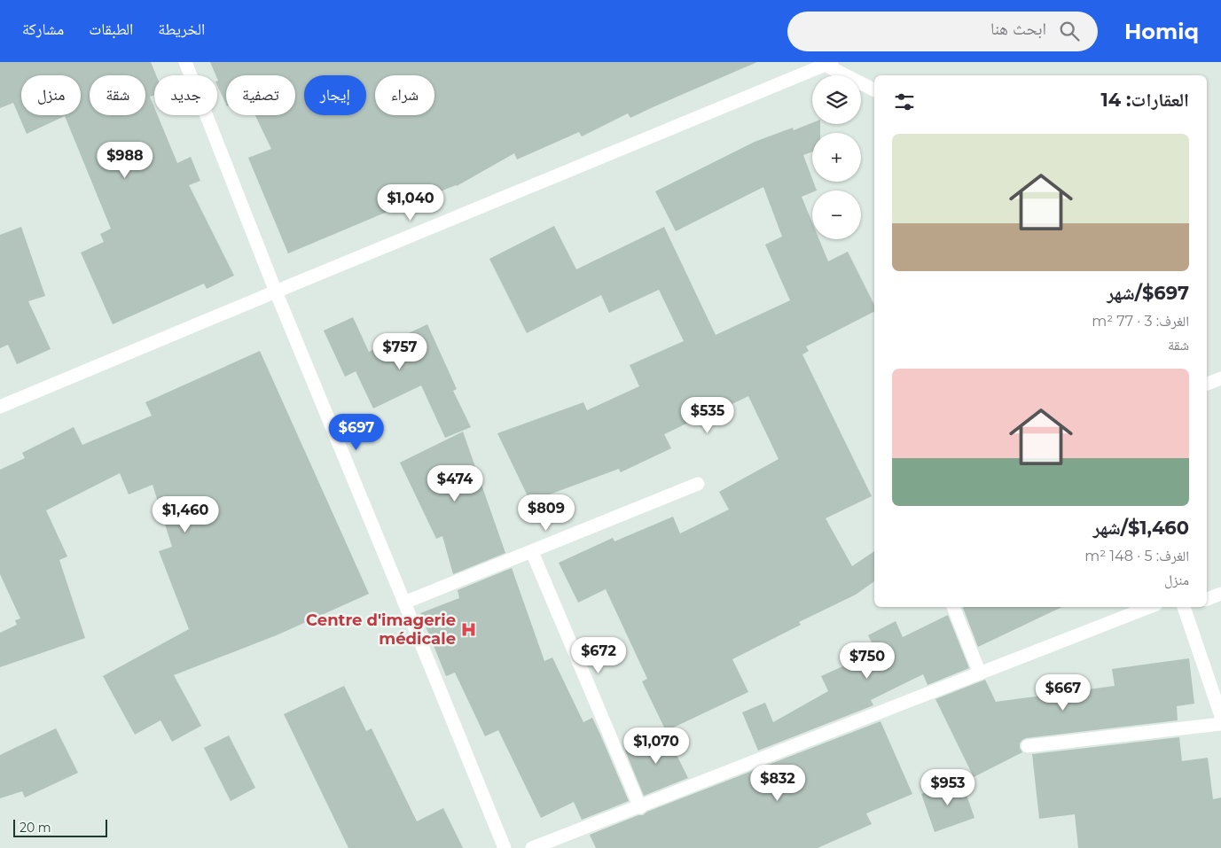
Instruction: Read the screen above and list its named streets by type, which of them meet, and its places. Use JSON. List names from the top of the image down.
{
  "places": {
    "hospital": ["Centre d'imagerie médicale"]
  },
  "scale_bar": "20 m",
  "page": {
    "header": "Homiq",
    "search": "ابحث هنا",
    "nav": ["الخريطة", "الطبقات", "مشاركة"],
    "map_buttons": ["+", "−"],
    "chip": [
      "شراء",
      "إيجار",
      "تصفية",
      "جديد",
      "شقة",
      "منزل"
    ],
    "heading": "العقارات: 14",
    "list": [
      {
        "name": "$697/شهر",
        "note": "الغرف: 3 · 77 m² · شقة"
      },
      {
        "name": "$1,460/شهر",
        "note": "الغرف: 5 · 148 m² · منزل"
      }
    ],
    "price": [
      "$988",
      "$1,040",
      "$757",
      "$535",
      "$697",
      "$474",
      "$809",
      "$1,460",
      "$672",
      "$750",
      "$667",
      "$1,070",
      "$832",
      "$953"
    ],
    "scale": "20 m"
  }
}
